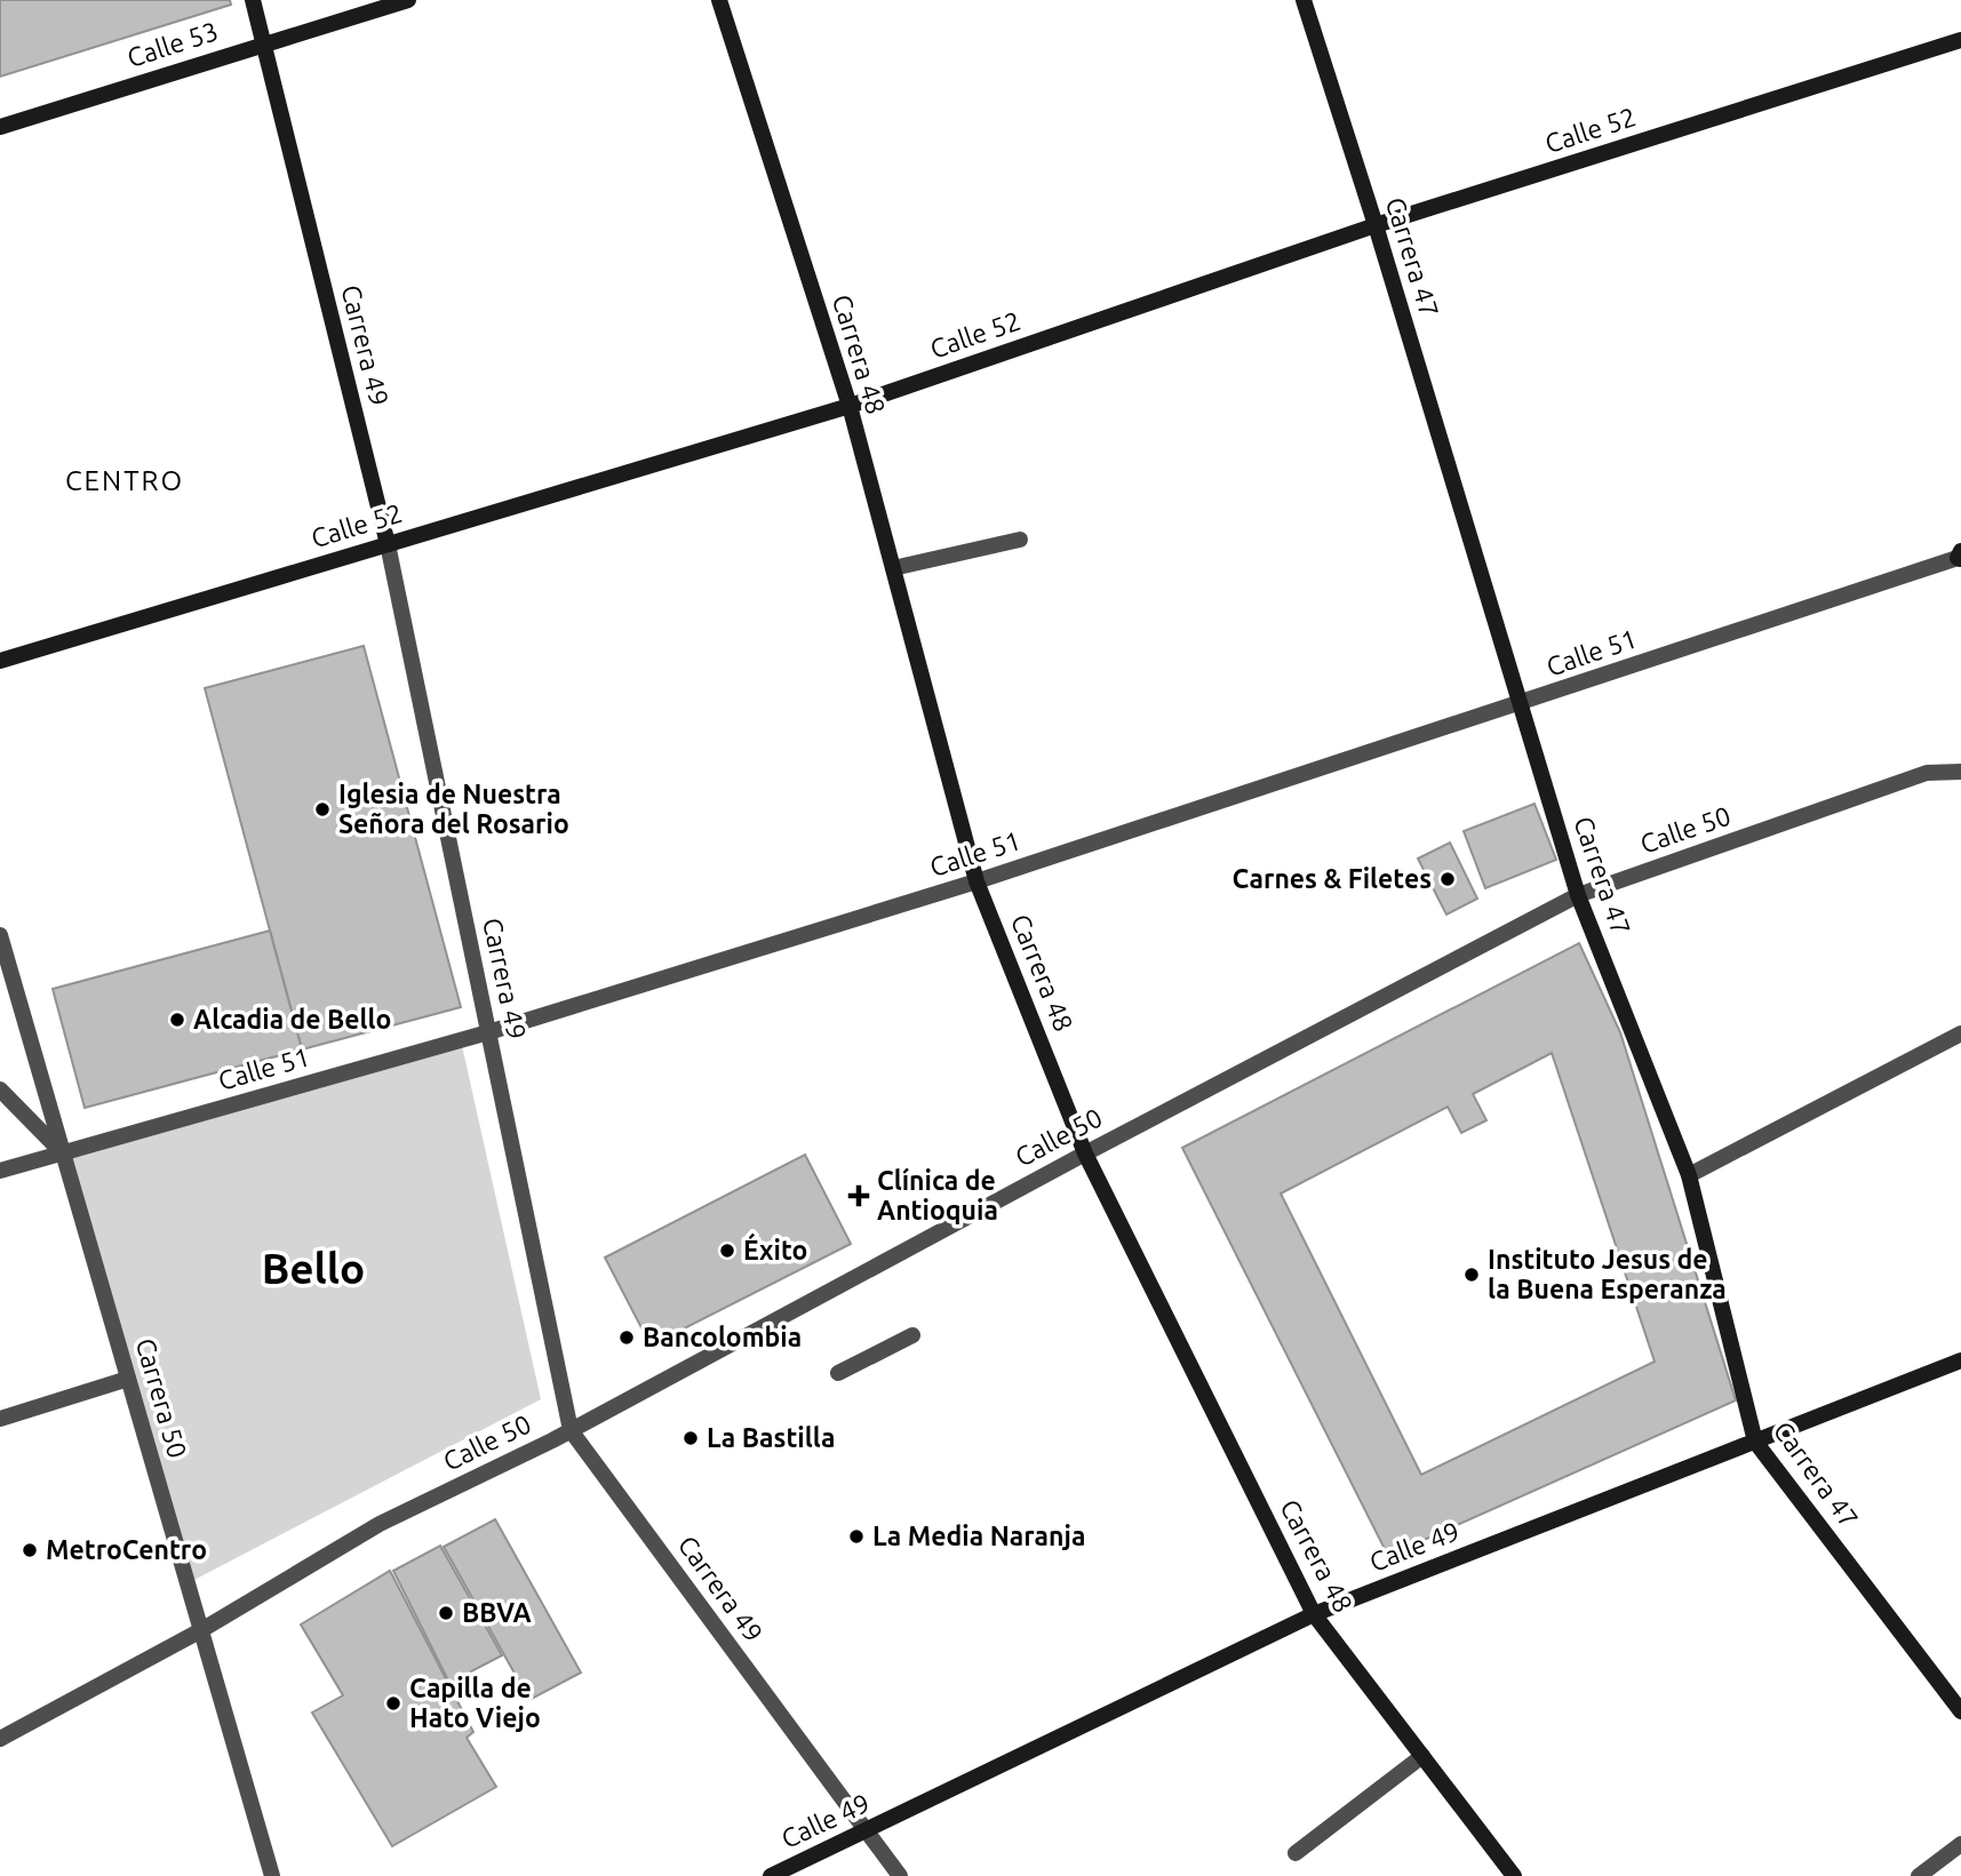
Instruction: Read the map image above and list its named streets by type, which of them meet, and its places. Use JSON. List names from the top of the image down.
{
  "streets": {
    "street": [
      "Calle 53",
      "Calle 52",
      "Carrera 47",
      "Carrera 49",
      "Carrera 48",
      "Calle 51",
      "Calle 50",
      "Carrera 50",
      "Calle 49"
    ]
  },
  "crossings": [
    ["Calle 53", "Carrera 49"],
    ["Calle 52", "Carrera 47"],
    ["Calle 52", "Carrera 49"],
    ["Calle 52", "Carrera 48"],
    ["Carrera 47", "Calle 51"],
    ["Carrera 47", "Calle 50"],
    ["Carrera 47", "Calle 49"],
    ["Carrera 49", "Calle 51"],
    ["Carrera 49", "Calle 50"],
    ["Carrera 49", "Calle 49"],
    ["Carrera 48", "Calle 51"],
    ["Carrera 48", "Calle 50"],
    ["Carrera 48", "Calle 49"],
    ["Calle 51", "Carrera 50"],
    ["Calle 50", "Carrera 50"]
  ],
  "districts": ["CENTRO", "Bello"],
  "places": {
    "other": [
      "Iglesia de Nuestra Señora del Rosario",
      "Carnes & Filetes",
      "Alcadia de Bello",
      "Éxito",
      "Instituto Jesus de la Buena Esperanza",
      "Bancolombia",
      "La Bastilla",
      "La Media Naranja",
      "MetroCentro",
      "BBVA",
      "Capilla de Hato Viejo"
    ],
    "health": ["Clínica de Antioquia"]
  }
}
